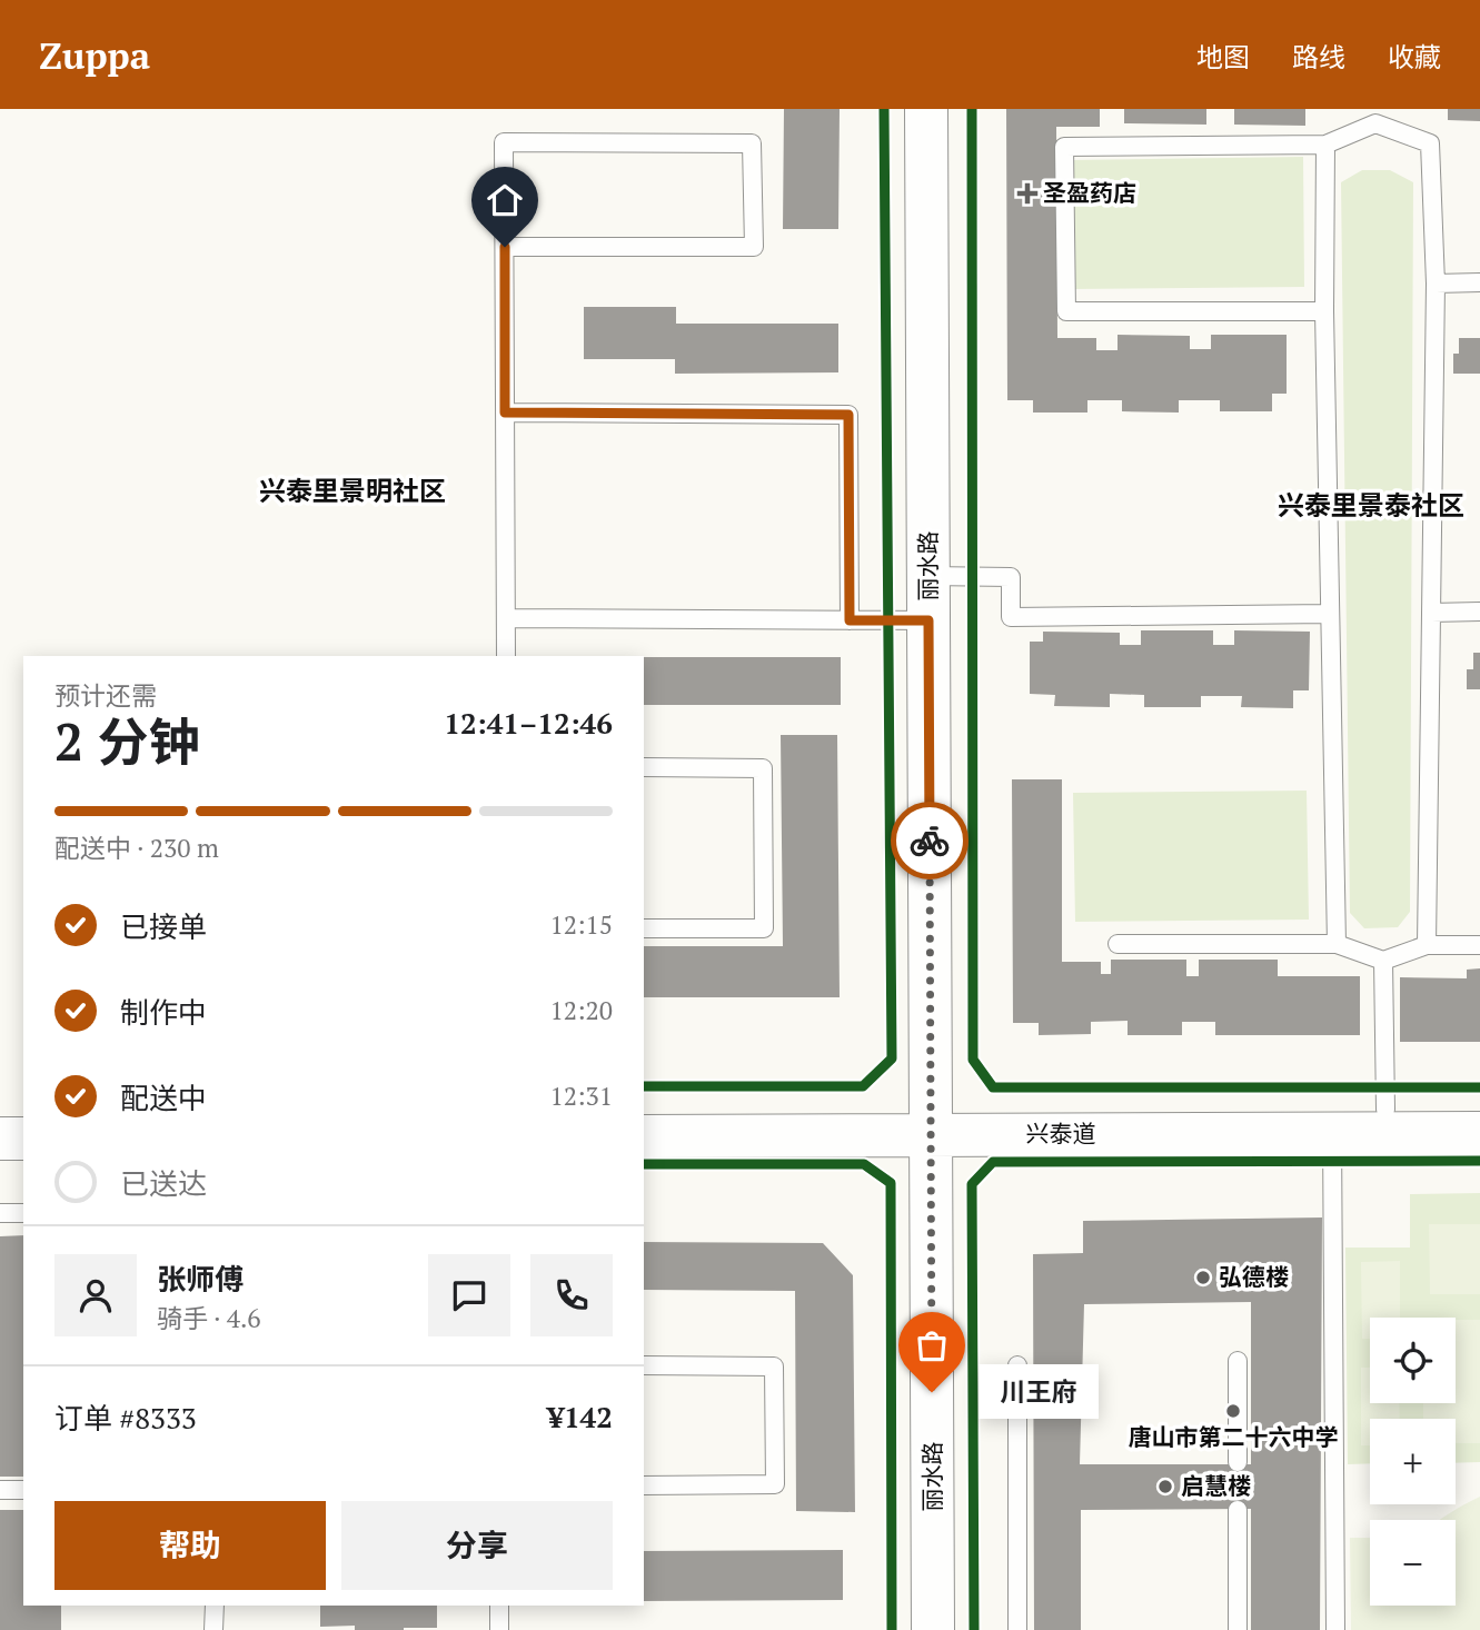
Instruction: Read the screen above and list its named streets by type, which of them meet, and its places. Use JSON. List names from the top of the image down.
{
  "streets": {
    "street": ["丽水路", "兴泰道"]
  },
  "crossings": [
    ["丽水路", "兴泰道"]
  ],
  "districts": ["兴泰里景明社区", "兴泰里景泰社区"],
  "places": {
    "health": ["圣盈药店"],
    "other": [
      "弘德楼",
      "川王府",
      "唐山市第二十六中学",
      "启慧楼"
    ]
  },
  "page": {
    "header": "Zuppa",
    "nav": ["地图", "路线", "收藏"],
    "heading": ["2 分钟", "预计还需", "12:41–12:46"],
    "panel": [
      "张师傅",
      "骑手 · 4.6",
      "订单 #8333",
      "¥142"
    ],
    "bar": "配送中 · 230 m",
    "list": [
      ["已接单", "12:15"],
      ["制作中", "12:20"],
      ["配送中", "12:31"],
      "已送达"
    ],
    "map_buttons": ["+", "−"],
    "bubble": "川王府",
    "buttons": ["帮助", "分享"]
  }
}
